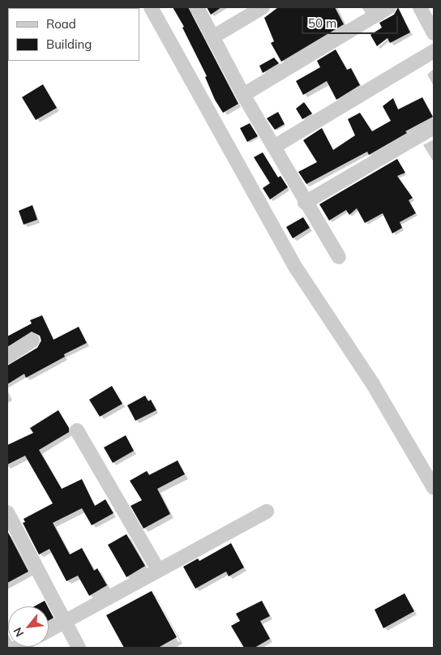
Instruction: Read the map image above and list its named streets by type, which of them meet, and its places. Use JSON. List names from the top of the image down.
{
  "legend": ["Road", "Building"],
  "scale_bar": "50 m",
  "north": "bottom left"
}
